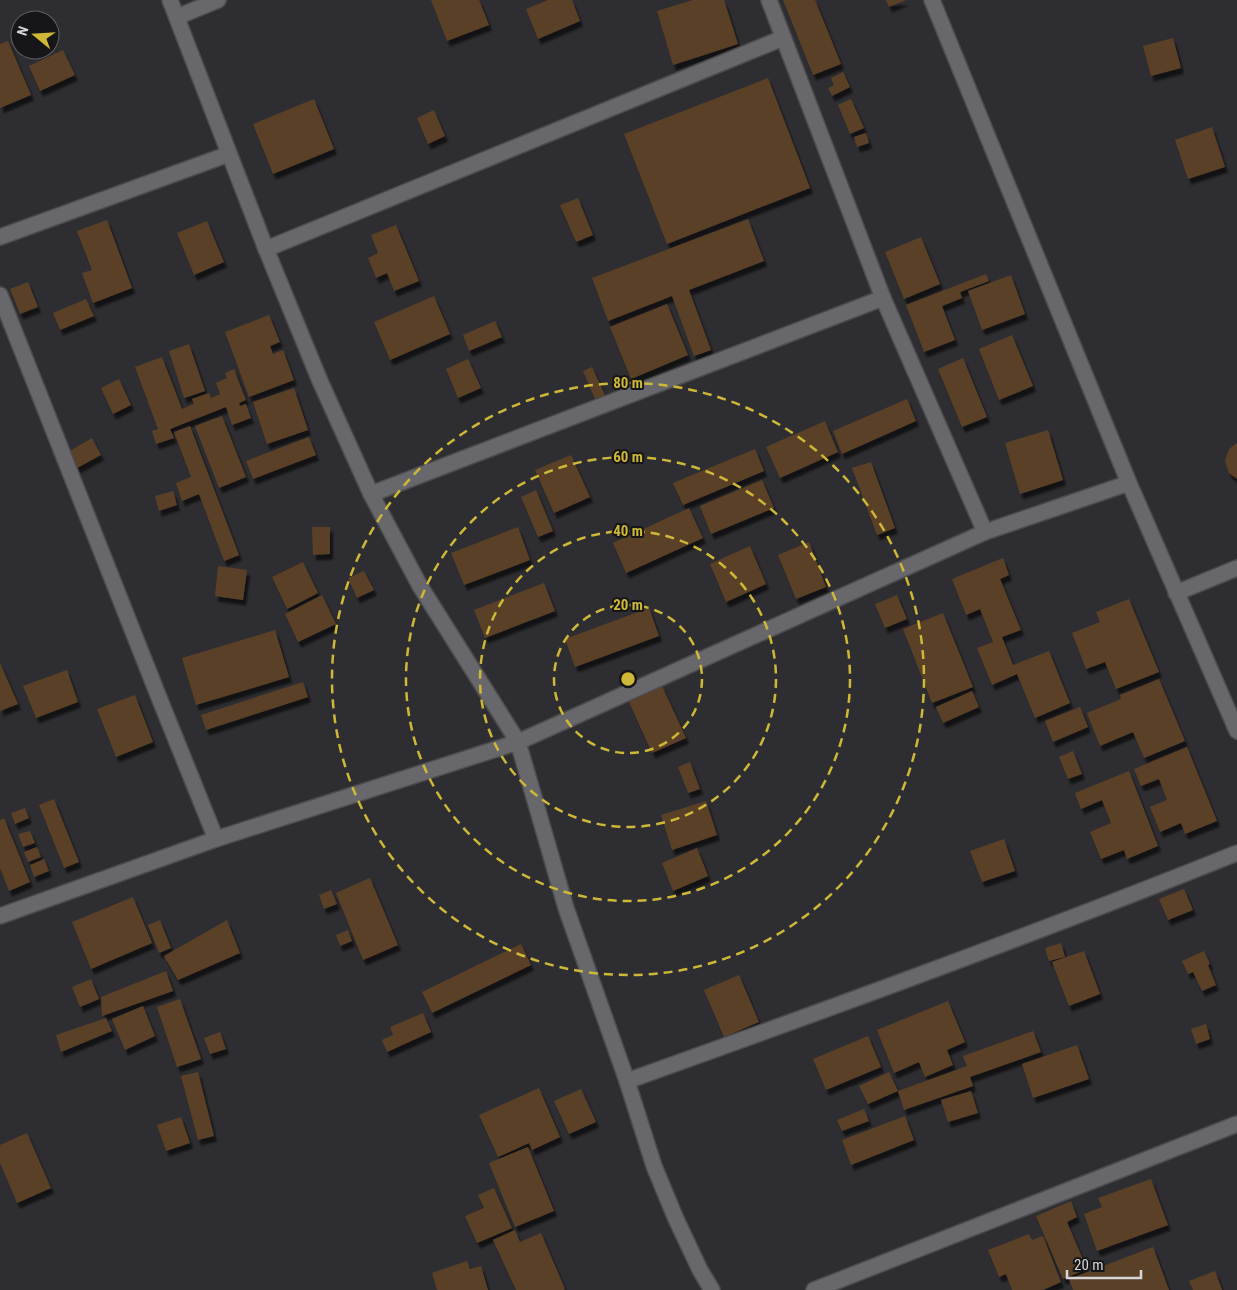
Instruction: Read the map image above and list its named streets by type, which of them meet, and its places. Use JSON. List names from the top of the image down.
{
  "scale_bar": "20 m",
  "north": "left",
  "rings": [
    "80 m",
    "60 m",
    "40 m",
    "20 m"
  ]
}
